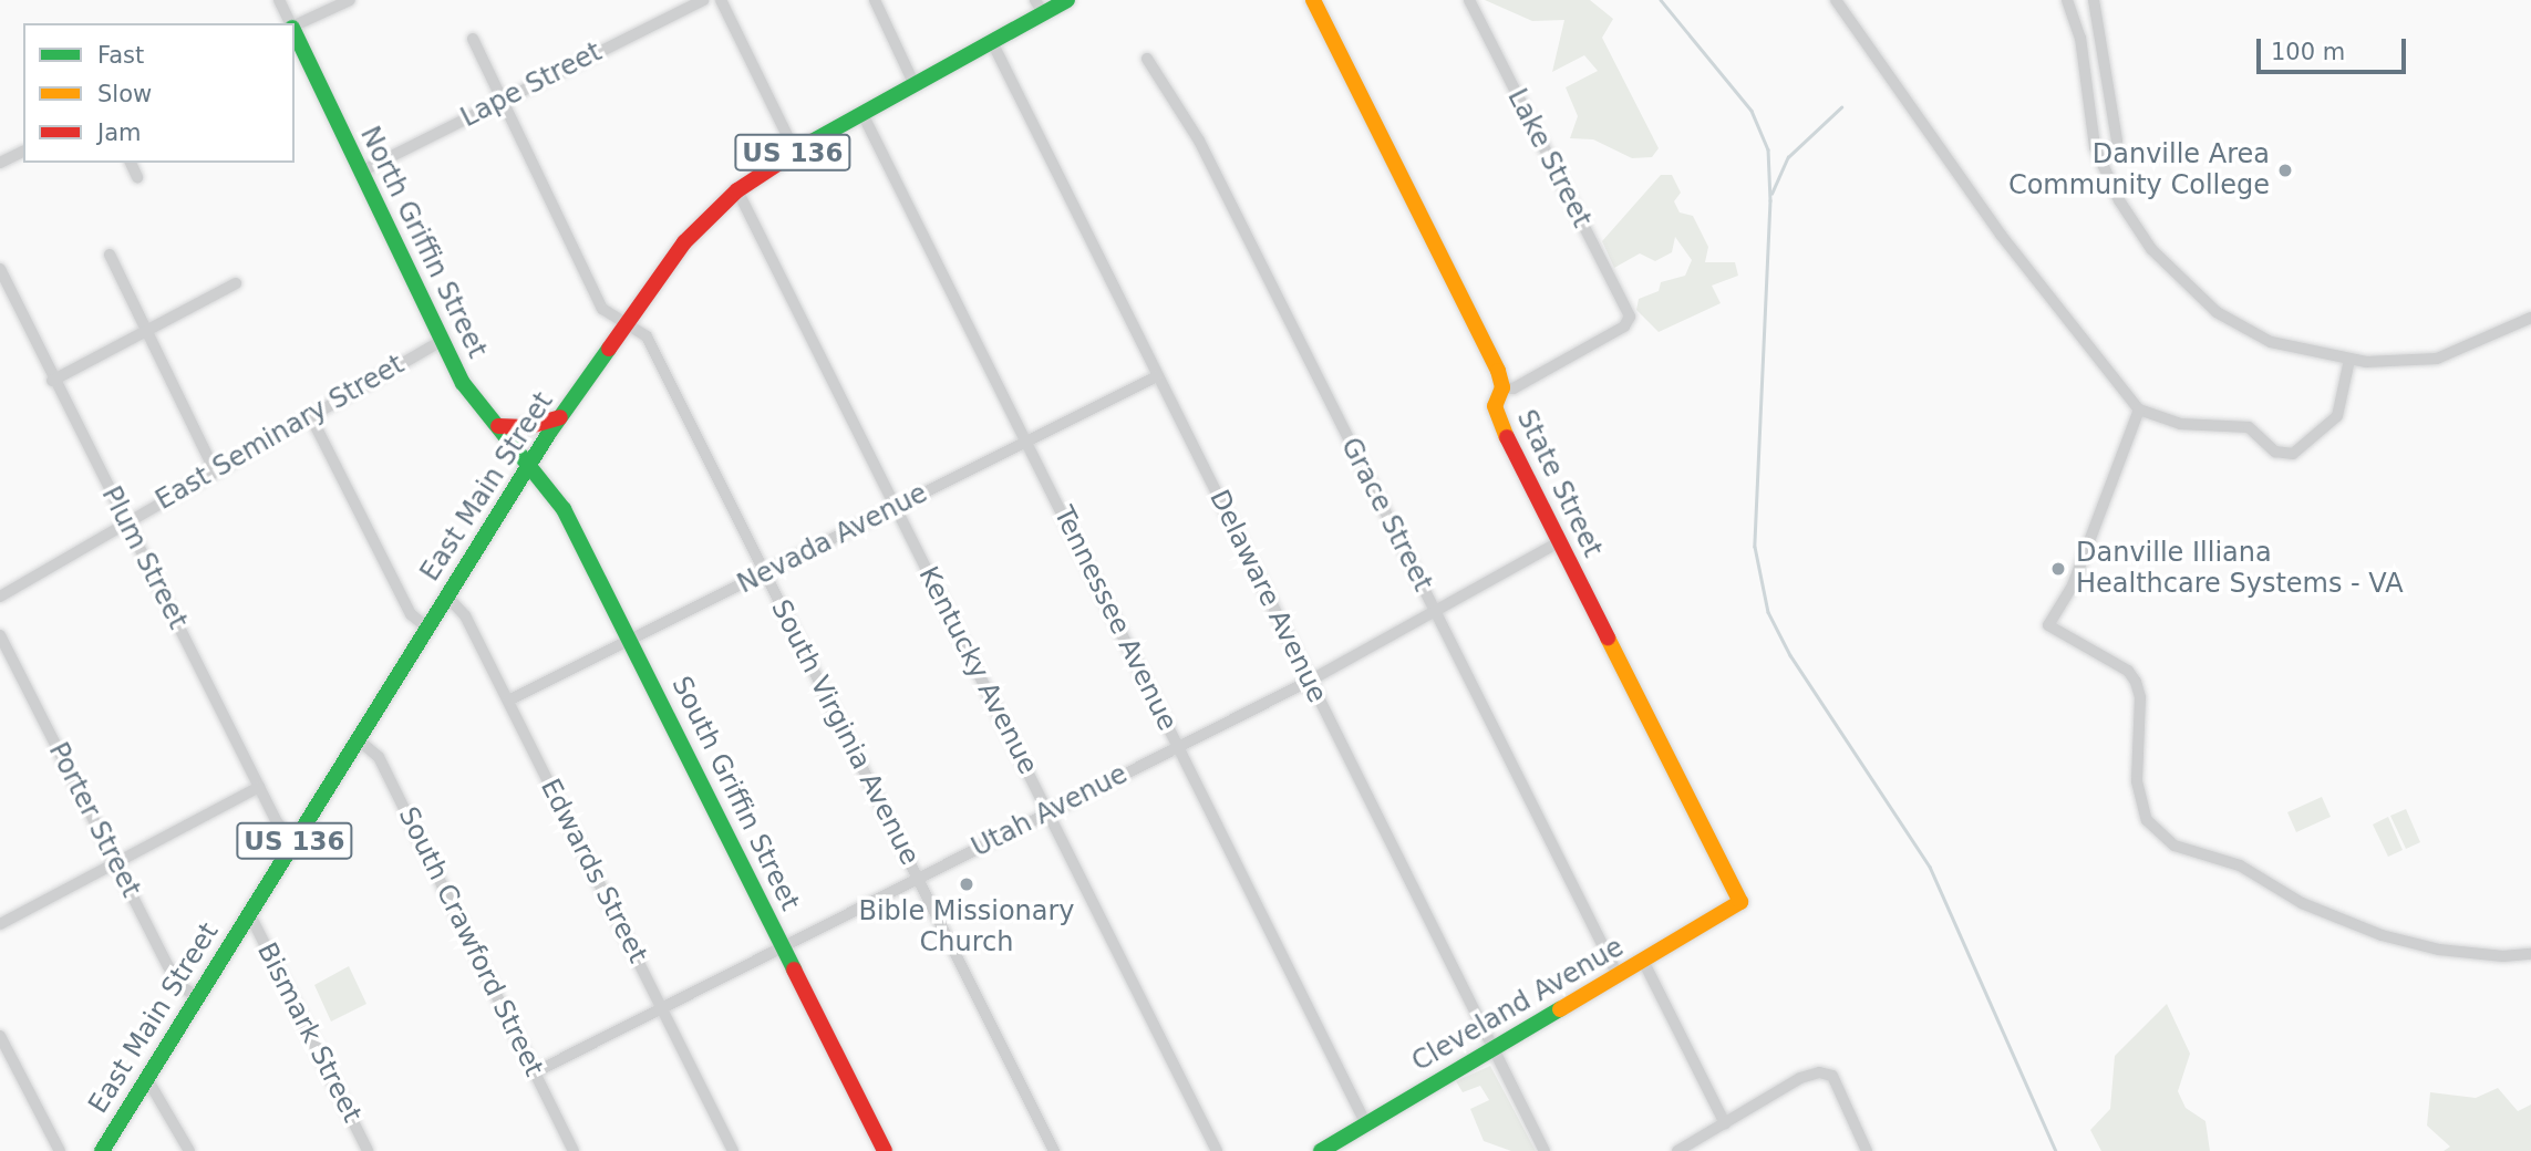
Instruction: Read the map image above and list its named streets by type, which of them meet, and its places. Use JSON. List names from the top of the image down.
{
  "streets": {
    "street": [
      "Lape Street",
      "US 136",
      "Lake Street",
      "North Griffin Street",
      "East Seminary Street",
      "State Street",
      "East Main Street",
      "Grace Street",
      "Nevada Avenue",
      "Plum Street",
      "Delaware Avenue",
      "Tennessee Avenue",
      "Kentucky Avenue",
      "South Virginia Avenue",
      "South Griffin Street",
      "Utah Avenue",
      "Porter Street",
      "Edwards Street",
      "South Crawford Street",
      "Cleveland Avenue",
      "Bismark Street"
    ]
  },
  "crossings": [
    ["Lape Street", "North Griffin Street"],
    ["Lape Street", "South Virginia Avenue"],
    ["Lake Street", "State Street"],
    ["North Griffin Street", "East Seminary Street"],
    ["North Griffin Street", "East Main Street"],
    ["North Griffin Street", "South Griffin Street"],
    ["East Seminary Street", "Plum Street"],
    ["State Street", "Utah Avenue"],
    ["State Street", "Cleveland Avenue"],
    ["East Main Street", "Plum Street"],
    ["East Main Street", "Delaware Avenue"],
    ["East Main Street", "Tennessee Avenue"],
    ["East Main Street", "Kentucky Avenue"],
    ["East Main Street", "South Virginia Avenue"],
    ["East Main Street", "South Griffin Street"],
    ["East Main Street", "Porter Street"],
    ["East Main Street", "Edwards Street"],
    ["East Main Street", "South Crawford Street"],
    ["East Main Street", "Bismark Street"],
    ["Grace Street", "Utah Avenue"],
    ["Grace Street", "Cleveland Avenue"],
    ["Nevada Avenue", "Delaware Avenue"],
    ["Nevada Avenue", "Tennessee Avenue"],
    ["Nevada Avenue", "Kentucky Avenue"],
    ["Nevada Avenue", "South Virginia Avenue"],
    ["Nevada Avenue", "South Griffin Street"],
    ["Nevada Avenue", "Edwards Street"],
    ["Delaware Avenue", "Utah Avenue"],
    ["Delaware Avenue", "Cleveland Avenue"],
    ["Tennessee Avenue", "Utah Avenue"],
    ["Tennessee Avenue", "Cleveland Avenue"],
    ["Kentucky Avenue", "Utah Avenue"],
    ["South Virginia Avenue", "Utah Avenue"],
    ["South Griffin Street", "Utah Avenue"],
    ["Utah Avenue", "Edwards Street"],
    ["Utah Avenue", "South Crawford Street"]
  ],
  "places": ["Danville Area Community College", "Danville Illiana Healthcare Systems - VA", "Bible Missionary Church"],
  "legend": ["Fast", "Slow", "Jam"],
  "scale_bar": "100 m"
}
